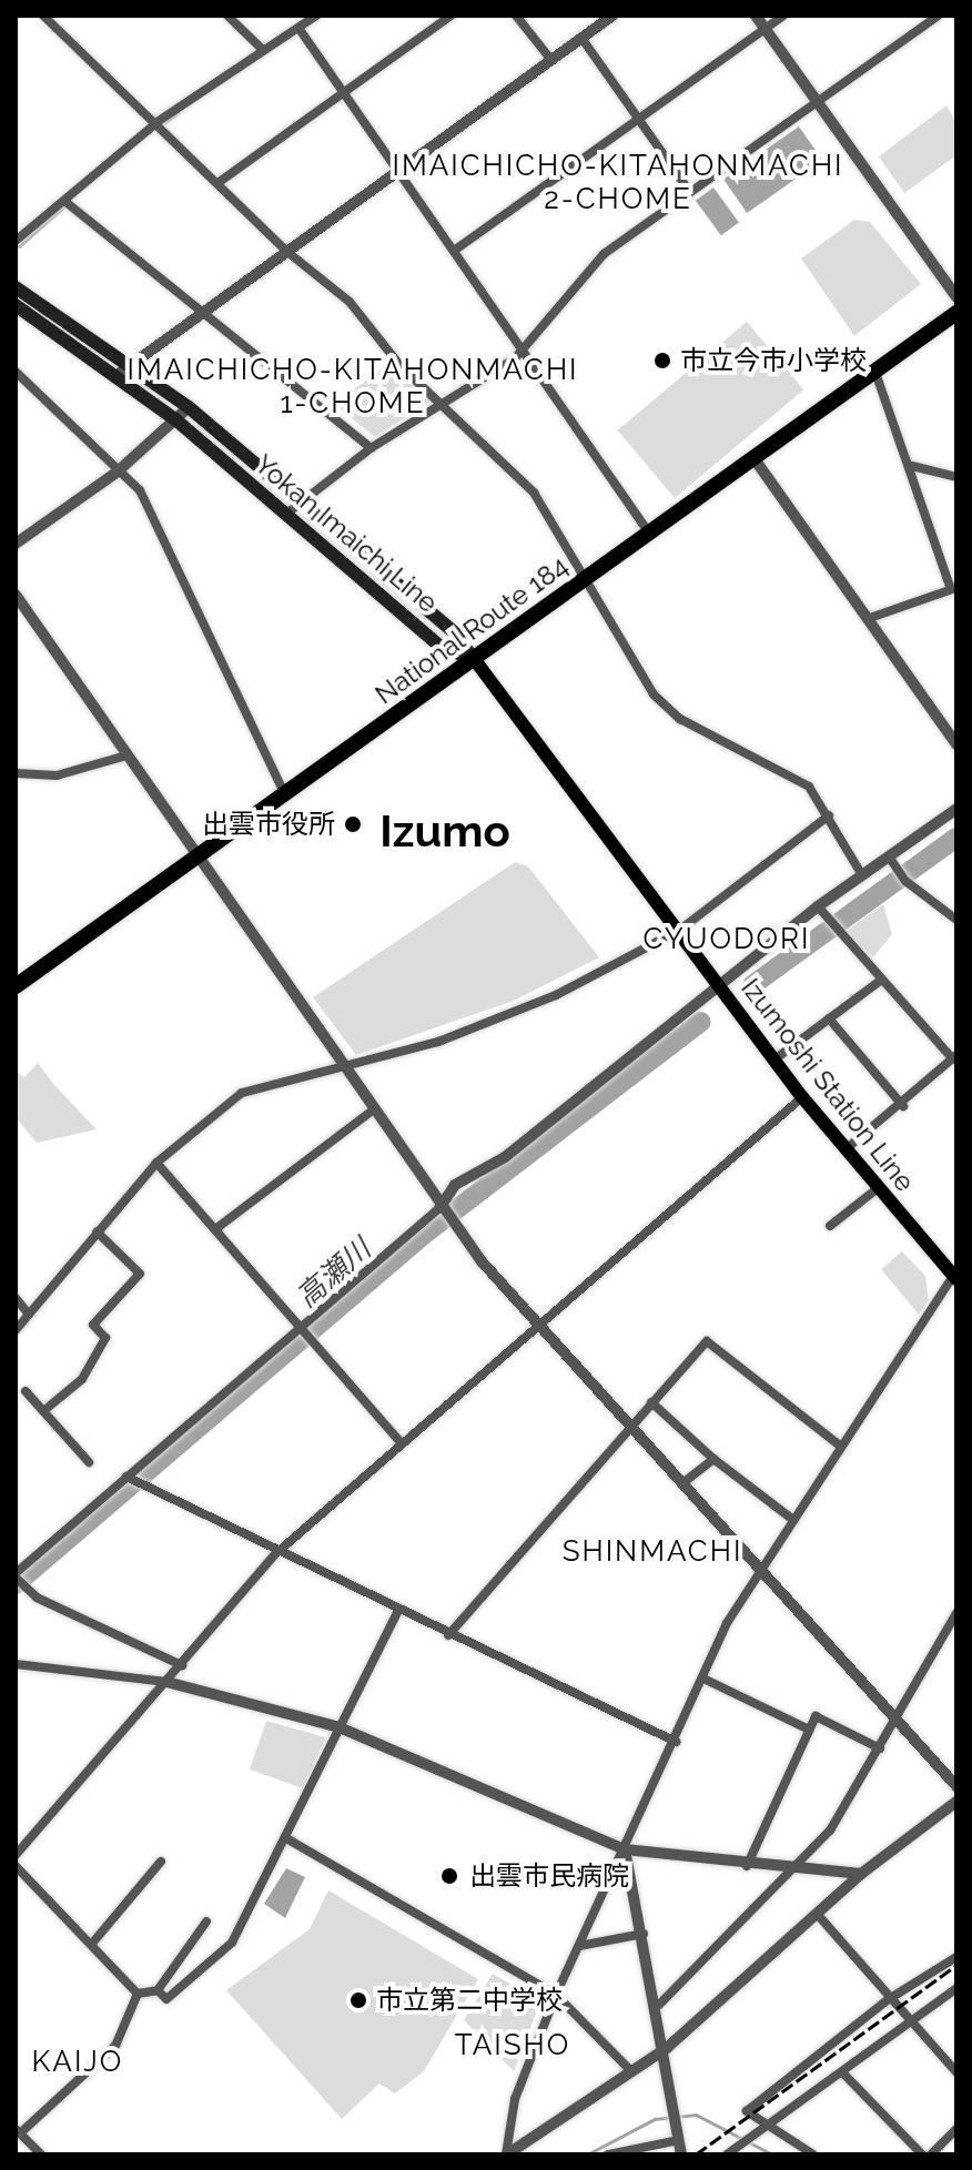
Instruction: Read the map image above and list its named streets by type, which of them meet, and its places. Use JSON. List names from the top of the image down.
{
  "streets": {
    "highway": ["National Route 184"],
    "main road": ["Yokan Imaichi Line", "Izumoshi Station Line"]
  },
  "crossings": [
    ["Yokan Imaichi Line", "National Route 184"],
    ["Yokan Imaichi Line", "Izumoshi Station Line"],
    ["National Route 184", "Izumoshi Station Line"]
  ],
  "districts": [
    "IMAICHICHO-KITAHONMACHI 2-CHOME",
    "IMAICHICHO-KITAHONMACHI 1-CHOME",
    "Izumo",
    "CYUODORI",
    "SHINMACHI",
    "TAISHO",
    "KAIJO"
  ],
  "water": ["高瀬川"],
  "places": [
    "市立今市小学校",
    "出雲市役所",
    "出雲市民病院",
    "市立第二中学校"
  ]
}
